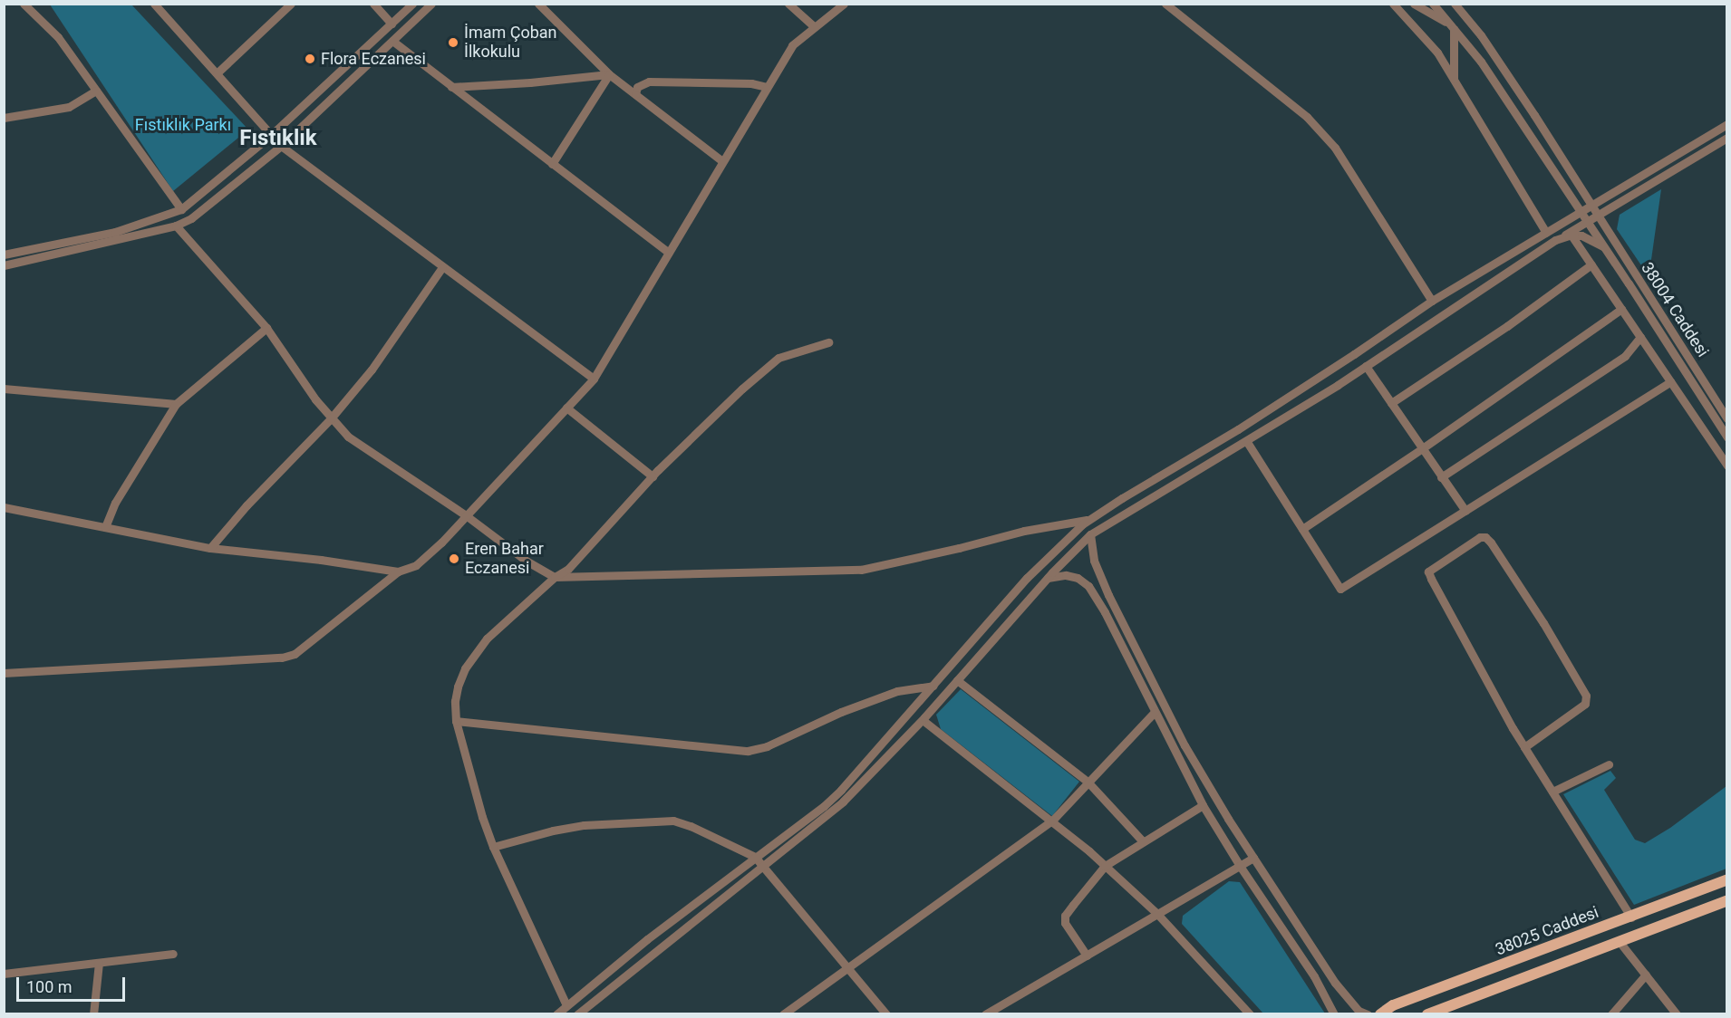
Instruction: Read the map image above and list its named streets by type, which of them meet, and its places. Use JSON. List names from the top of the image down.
{
  "streets": {
    "main road": ["38025 Caddesi"],
    "street": ["38004 Caddesi"]
  },
  "districts": ["Fıstıklık"],
  "parks": ["Fıstıklık Parkı"],
  "places": ["İmam Çoban İlkokulu", "Flora Eczanesi", "Eren Bahar Eczanesi"],
  "scale_bar": "100 m"
}
